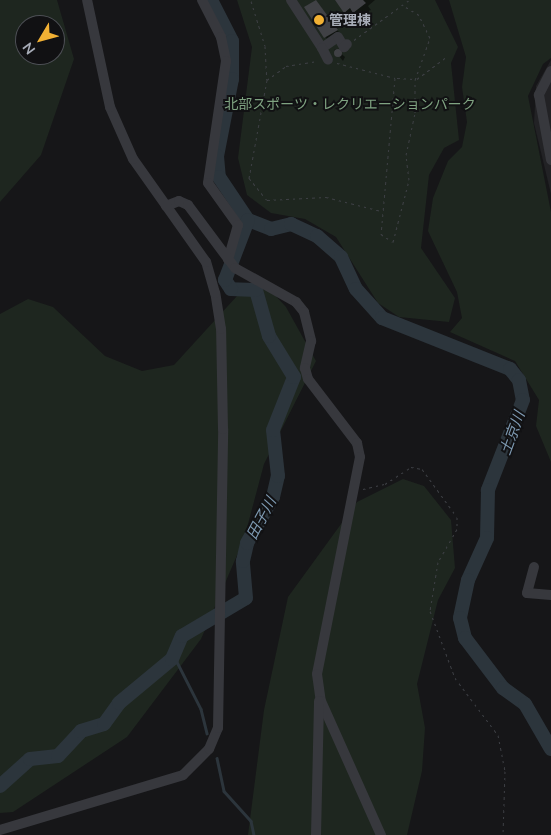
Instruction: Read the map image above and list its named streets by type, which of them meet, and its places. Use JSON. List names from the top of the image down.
{
  "water": ["土京川", "田子川"],
  "parks": ["北部スポーツ・レクリエーションパーク"],
  "places": ["管理棟"],
  "north": "bottom left"
}
